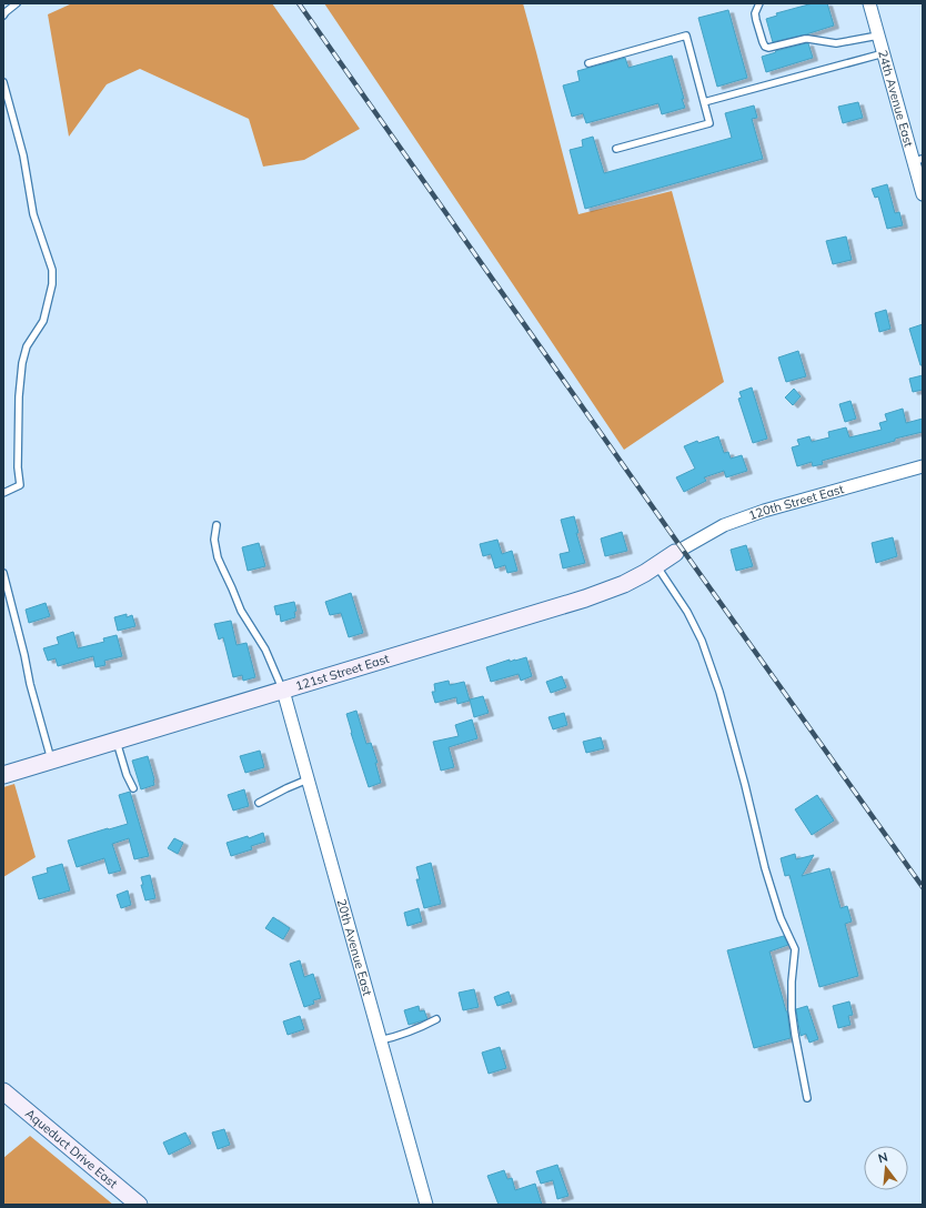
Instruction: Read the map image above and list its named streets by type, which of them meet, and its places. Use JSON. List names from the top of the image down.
{
  "streets": {
    "street": [
      "24th Avenue East",
      "120th Street East",
      "121st Street East",
      "20th Avenue East",
      "Aqueduct Drive East"
    ]
  },
  "crossings": [
    ["120th Street East", "121st Street East"],
    ["121st Street East", "20th Avenue East"]
  ],
  "north": "top"
}
